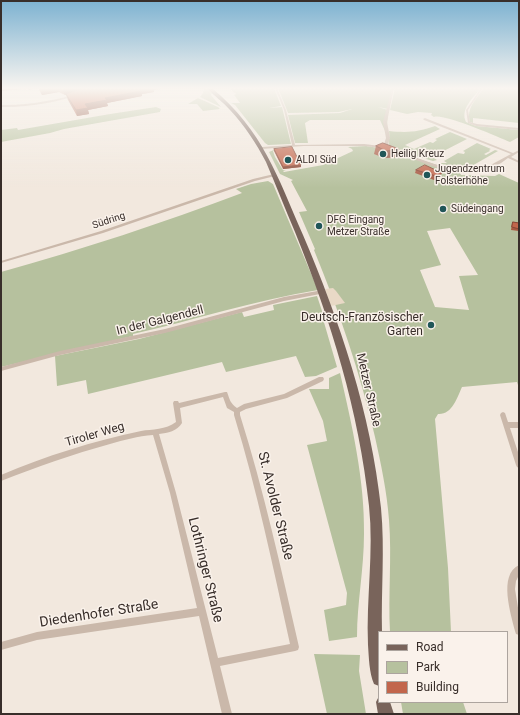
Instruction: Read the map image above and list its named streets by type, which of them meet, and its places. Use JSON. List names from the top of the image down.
{
  "streets": {
    "main road": ["Metzer Straße"],
    "street": [
      "Südring",
      "In der Galgendell",
      "Tiroler Weg",
      "St. Avolder Straße",
      "Lothringer Straße",
      "Diedenhofer Straße"
    ]
  },
  "crossings": [
    ["Südring", "Metzer Straße"],
    ["In der Galgendell", "Metzer Straße"],
    ["Tiroler Weg", "St. Avolder Straße"],
    ["Tiroler Weg", "Lothringer Straße"],
    ["St. Avolder Straße", "Lothringer Straße"],
    ["Lothringer Straße", "Diedenhofer Straße"]
  ],
  "places": [
    "Heilig Kreuz",
    "ALDI Süd",
    "Jugendzentrum Folsterhöhe",
    "Südeingang",
    "DFG Eingang Metzer Straße",
    "Deutsch-Französischer Garten"
  ],
  "legend": ["Road", "Park", "Building"]
}
